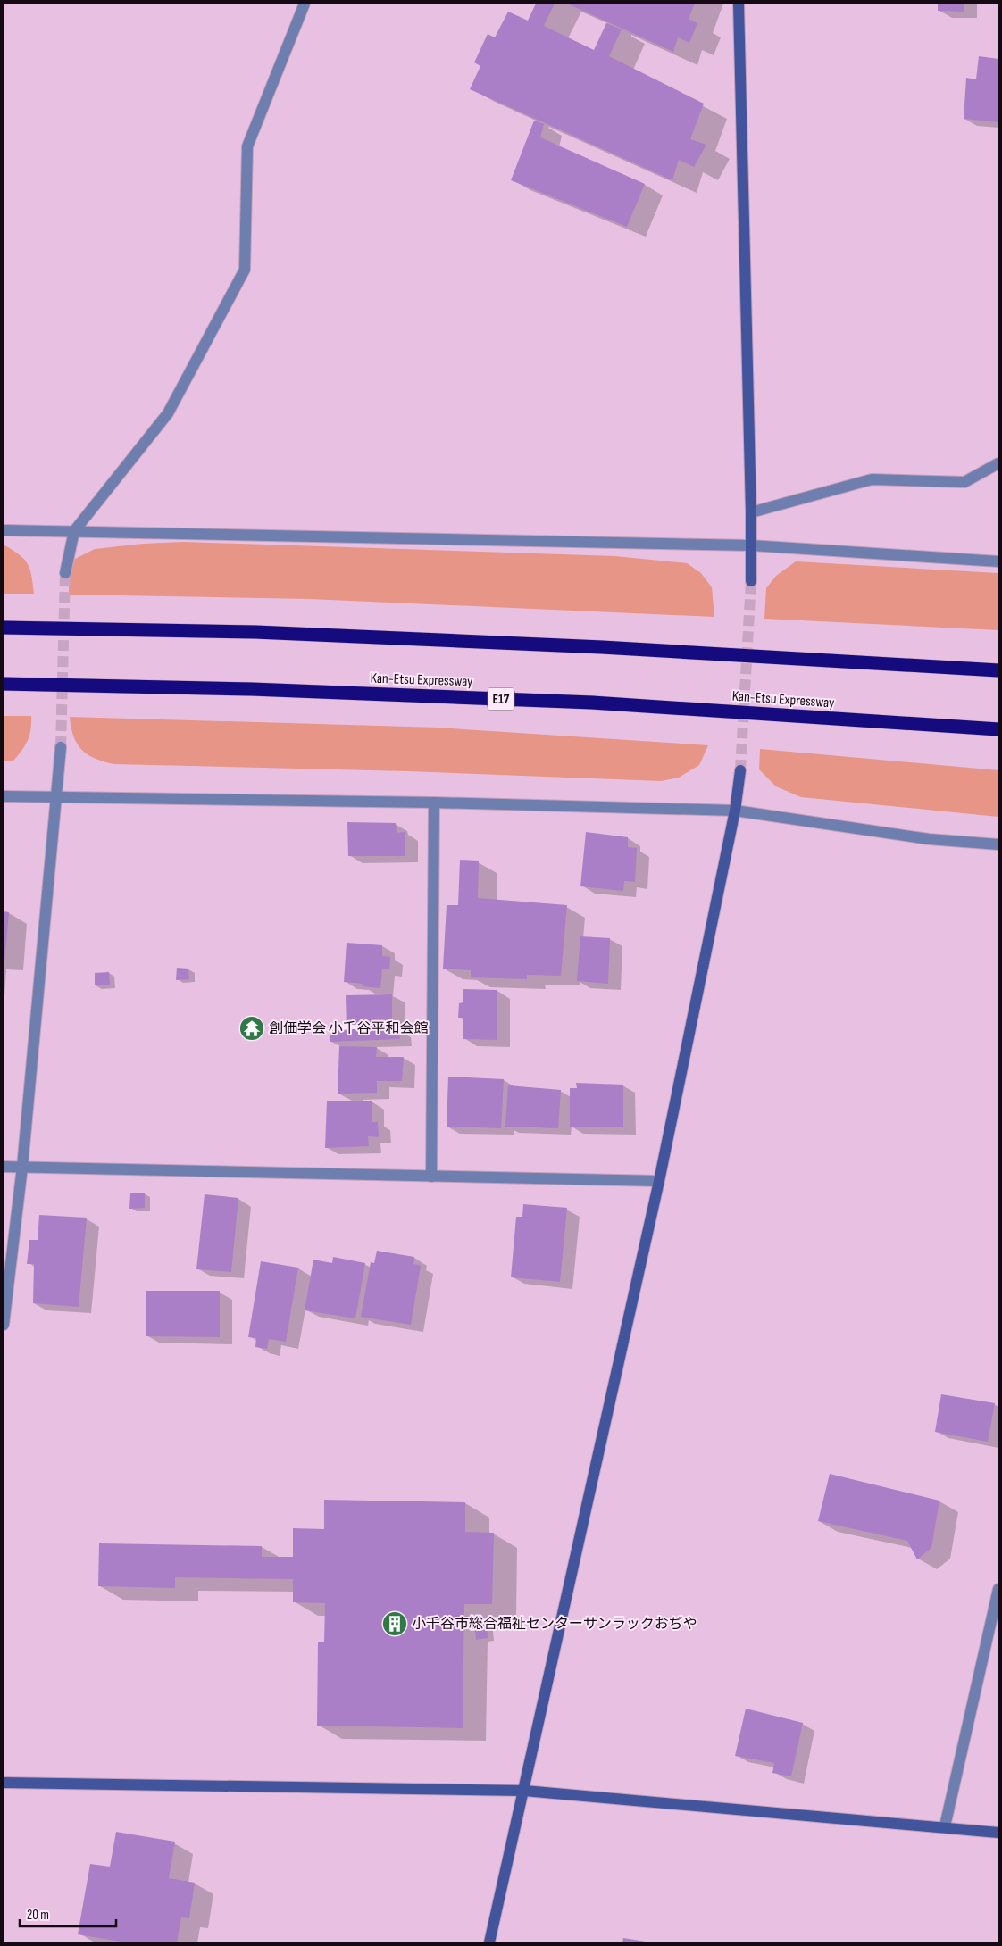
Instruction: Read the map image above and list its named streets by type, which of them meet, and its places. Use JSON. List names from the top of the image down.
{
  "streets": {
    "highway": ["Kan-Etsu Expressway", "E17"]
  },
  "places": {
    "temple": ["創価学会 小千谷平和会館"],
    "building": ["小千谷市総合福祉センターサンラックおぢや"]
  },
  "scale_bar": "20 m"
}
